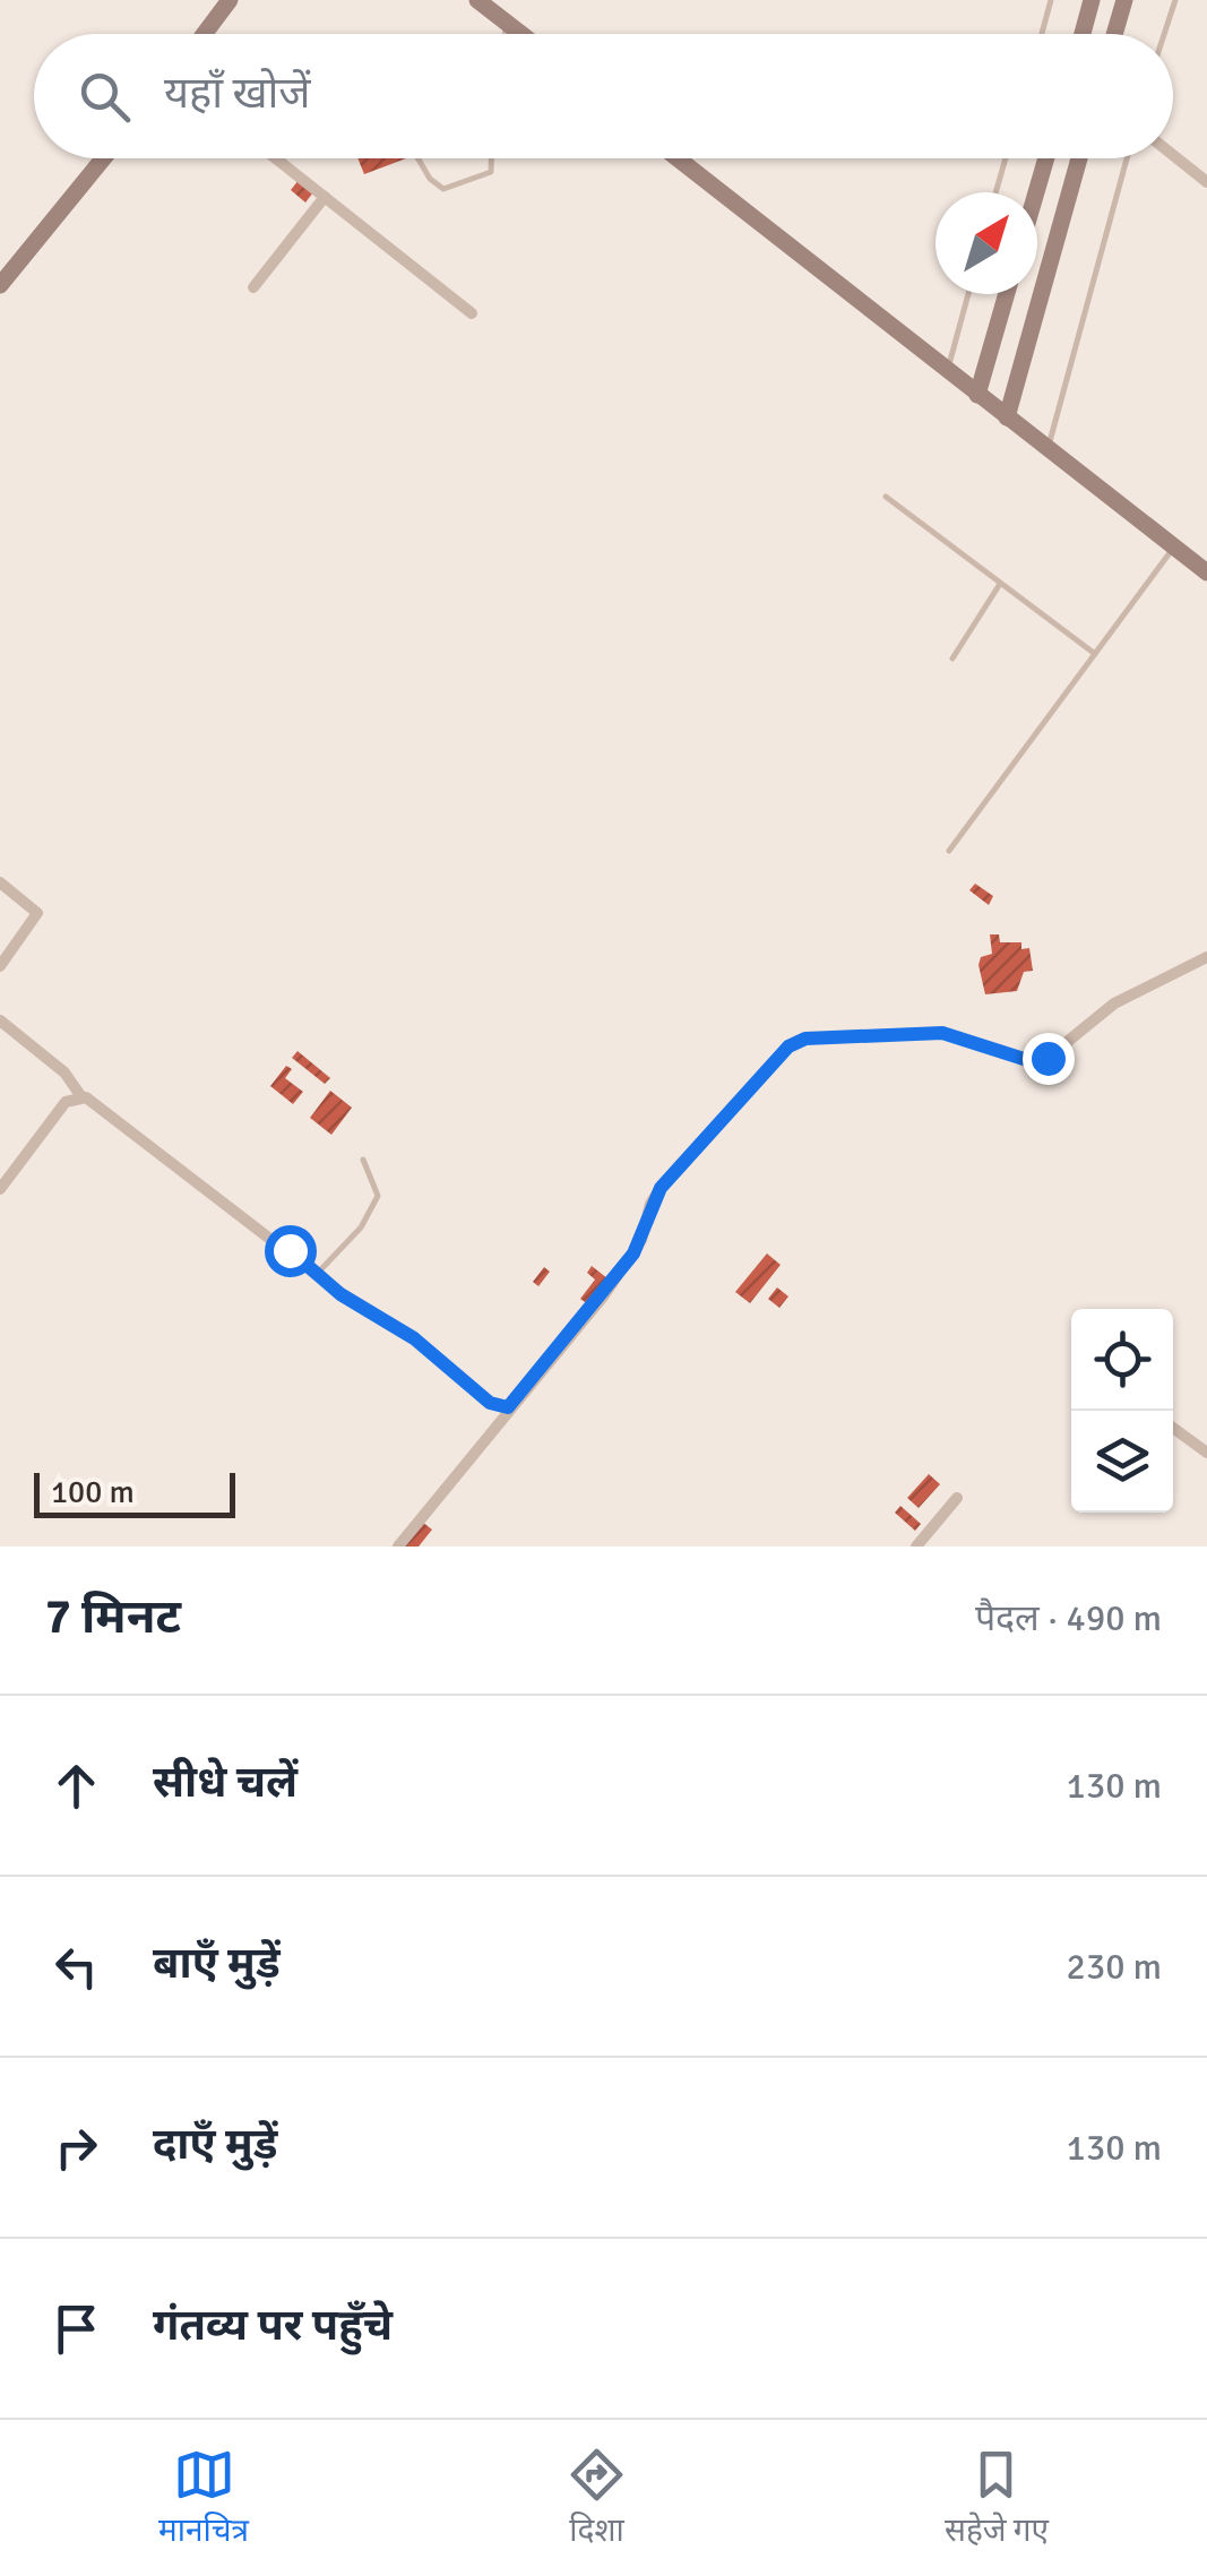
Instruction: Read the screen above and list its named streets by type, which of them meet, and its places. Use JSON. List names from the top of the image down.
{
  "scale_bar": "100 m",
  "north": "top right",
  "page": {
    "search": "यहाँ खोजें",
    "scale": "100 m",
    "heading": ["7 मिनट", "पैदल · 490 m"],
    "list": [
      ["सीधे चलें", "130 m"],
      ["बाएँ मुड़ें", "230 m"],
      ["दाएँ मुड़ें", "130 m"],
      "गंतव्य पर पहुँचे"
    ],
    "nav": ["मानचित्र", "दिशा", "सहेजे गए"]
  }
}
